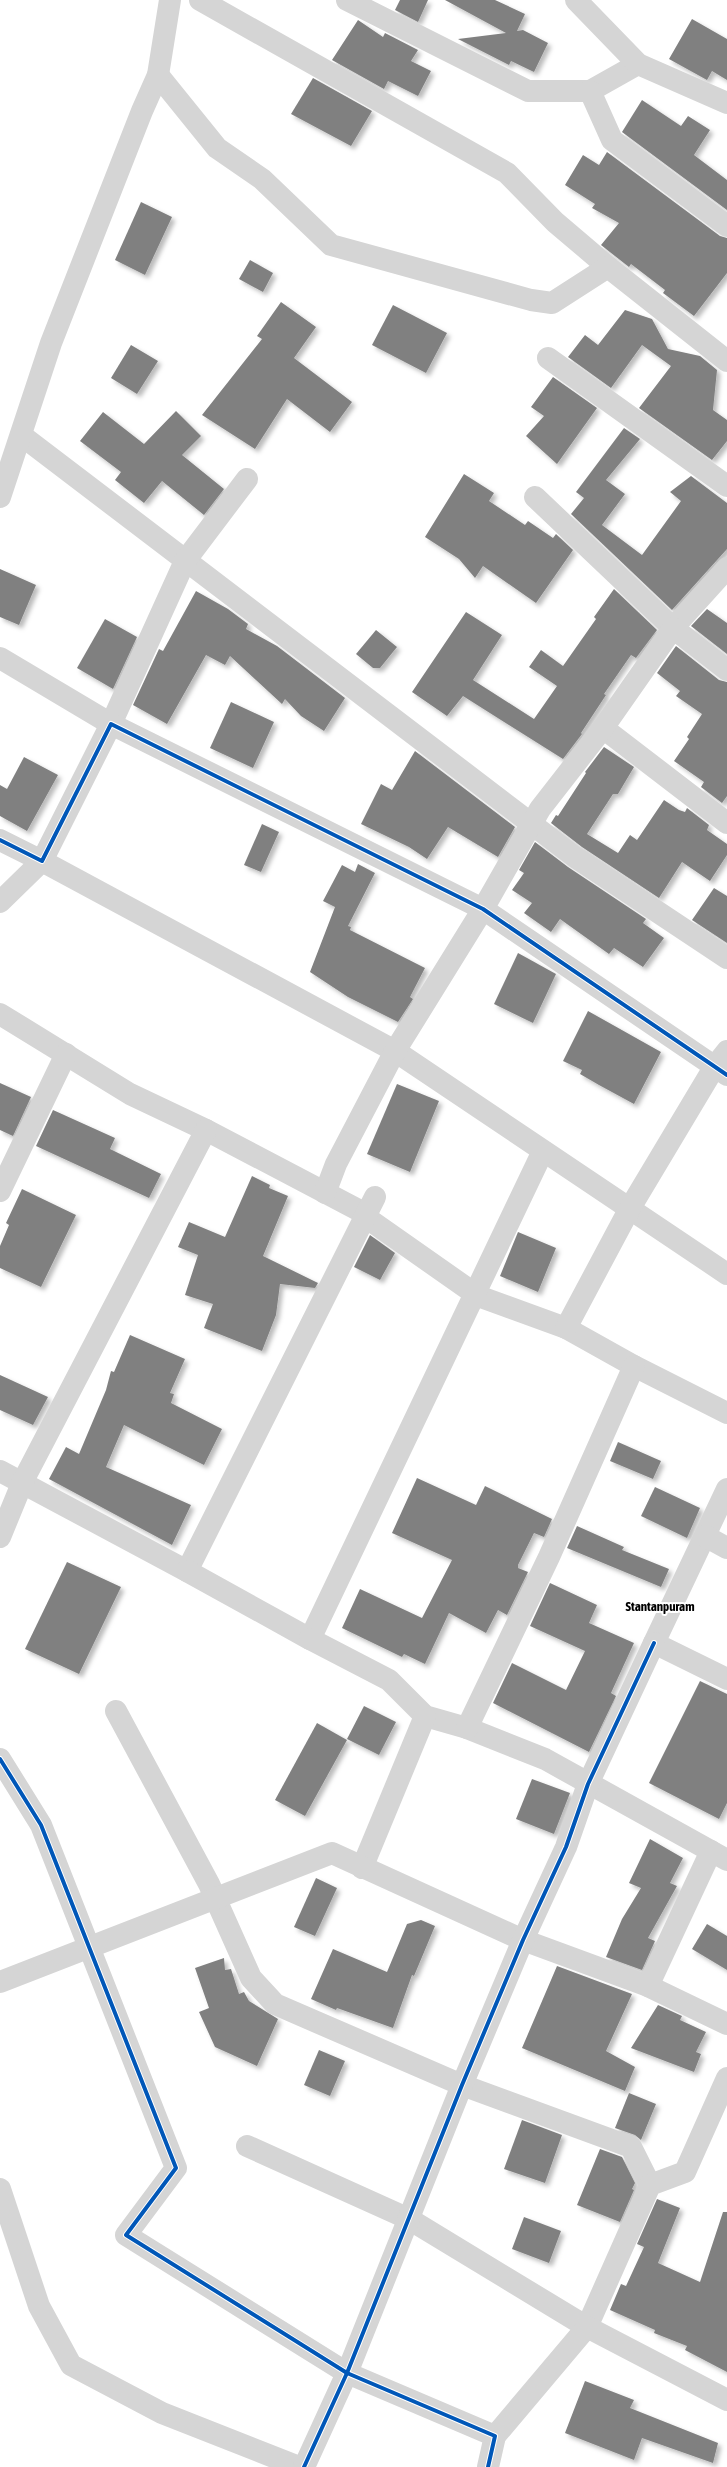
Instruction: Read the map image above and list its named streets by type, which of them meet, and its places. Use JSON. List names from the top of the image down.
{
  "districts": ["Stantanpuram"]
}
